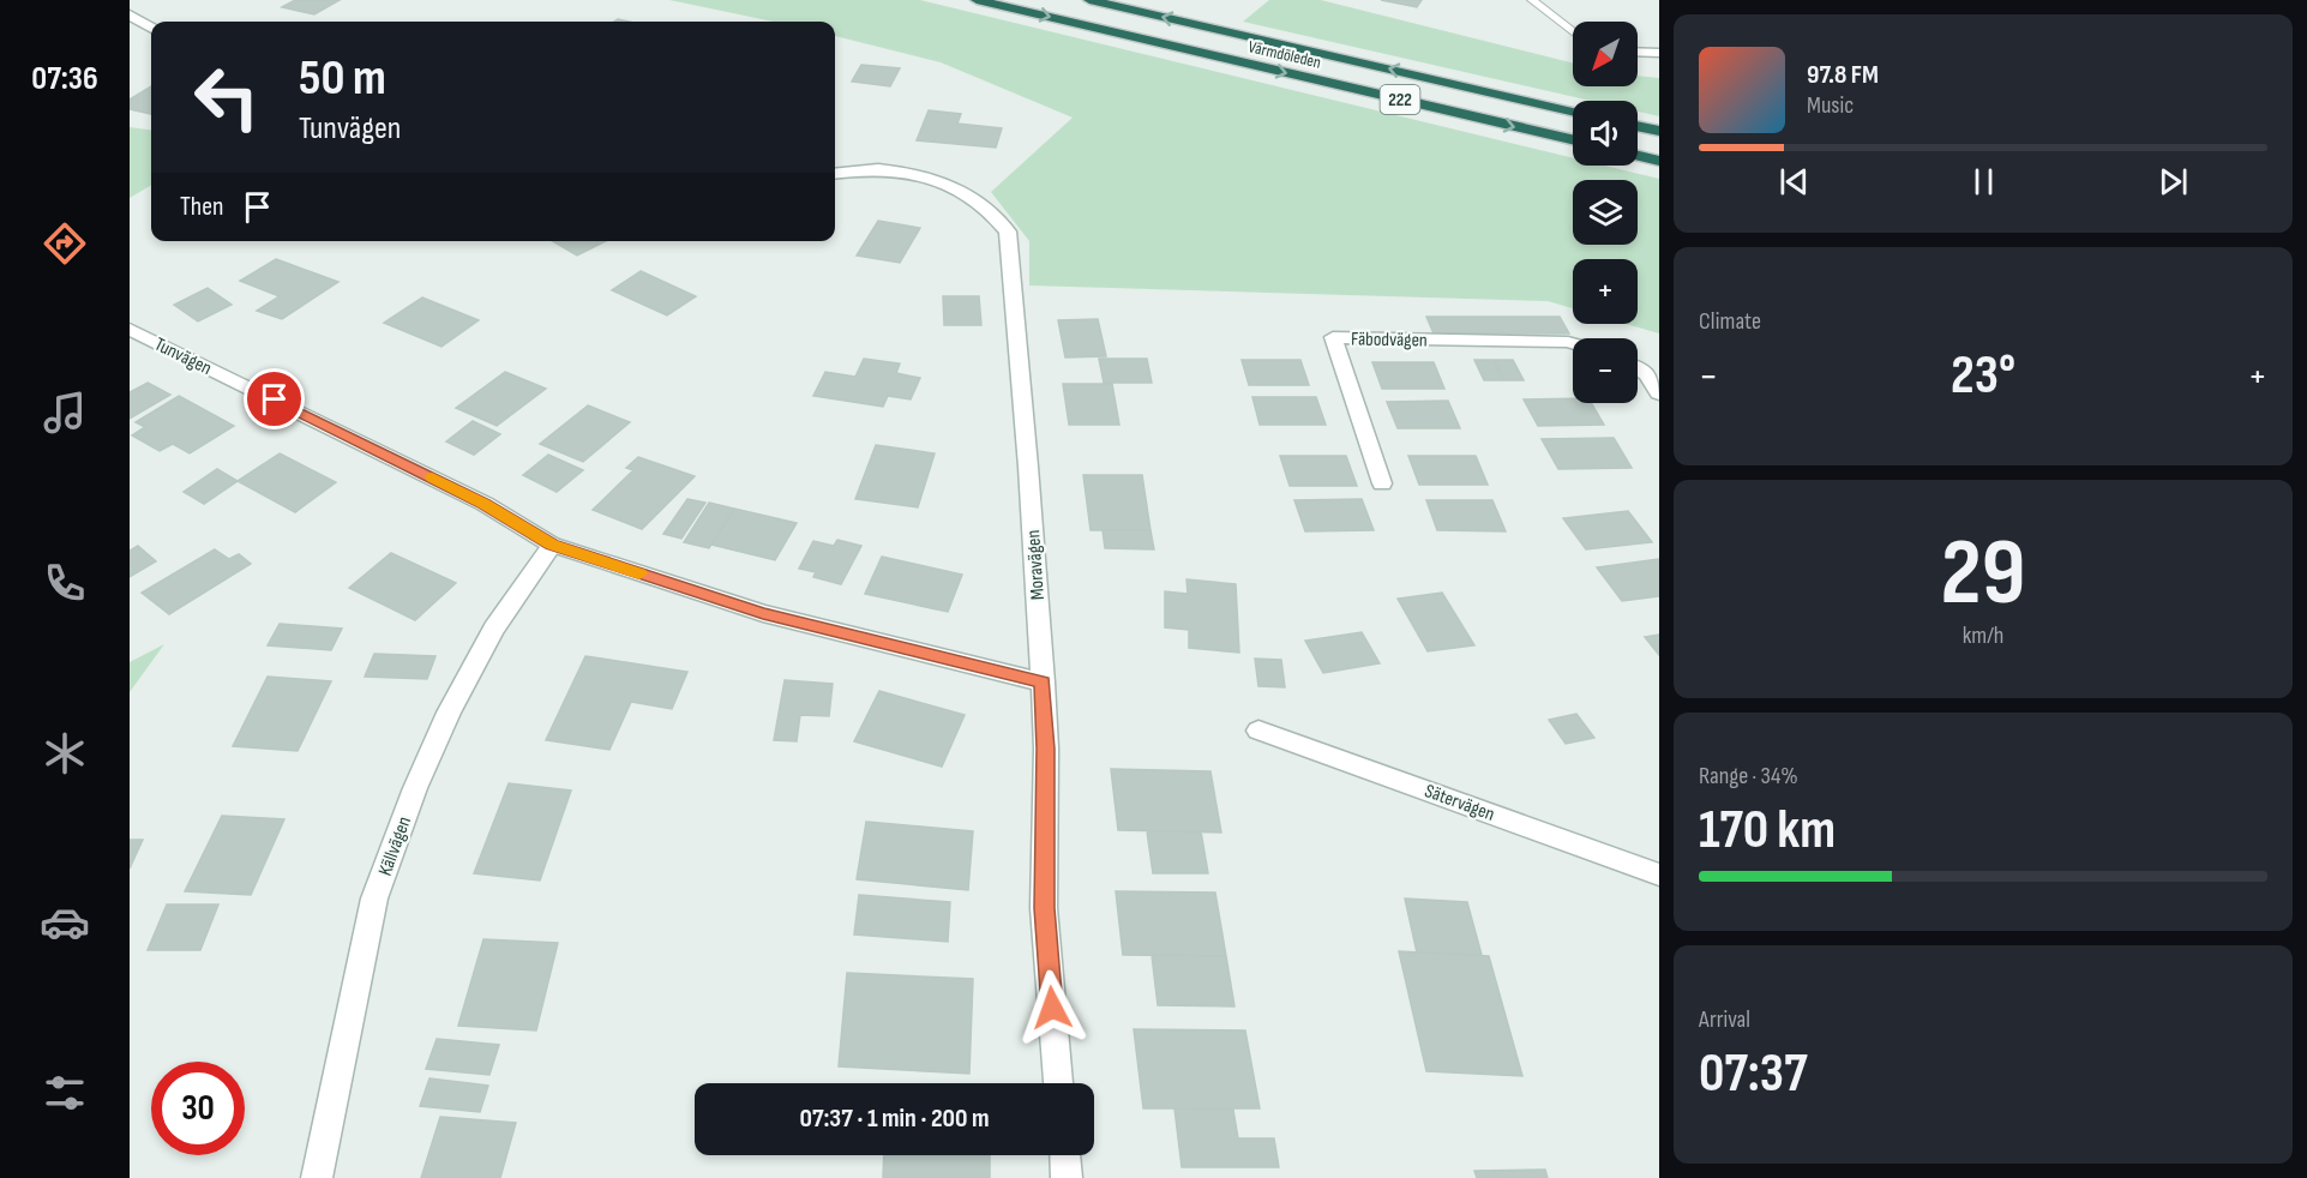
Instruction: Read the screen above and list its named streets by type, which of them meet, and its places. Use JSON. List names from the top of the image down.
{
  "streets": {
    "highway": ["Värmdöleden", "222"],
    "street": [
      "Fäbodvägen",
      "Tunvägen",
      "Moravägen",
      "Sätervägen",
      "Källvägen"
    ]
  },
  "crossings": [
    ["Tunvägen", "Moravägen"],
    ["Tunvägen", "Källvägen"]
  ],
  "north": "bottom left",
  "page": {
    "tabs": "07:36",
    "map_buttons": ["+", "−"],
    "turn": ["50 m", "Tunvägen"],
    "song": ["97.8 FM", "Music"],
    "then": "Then",
    "tile": [
      "Climate",
      ["29", "km/h"],
      ["Range · 34%", "170 km"],
      ["Arrival", "07:37"]
    ],
    "heat": ["−", "23°", "+"],
    "limit": "30",
    "trip": "07:37 · 1 min · 200 m"
  }
}
